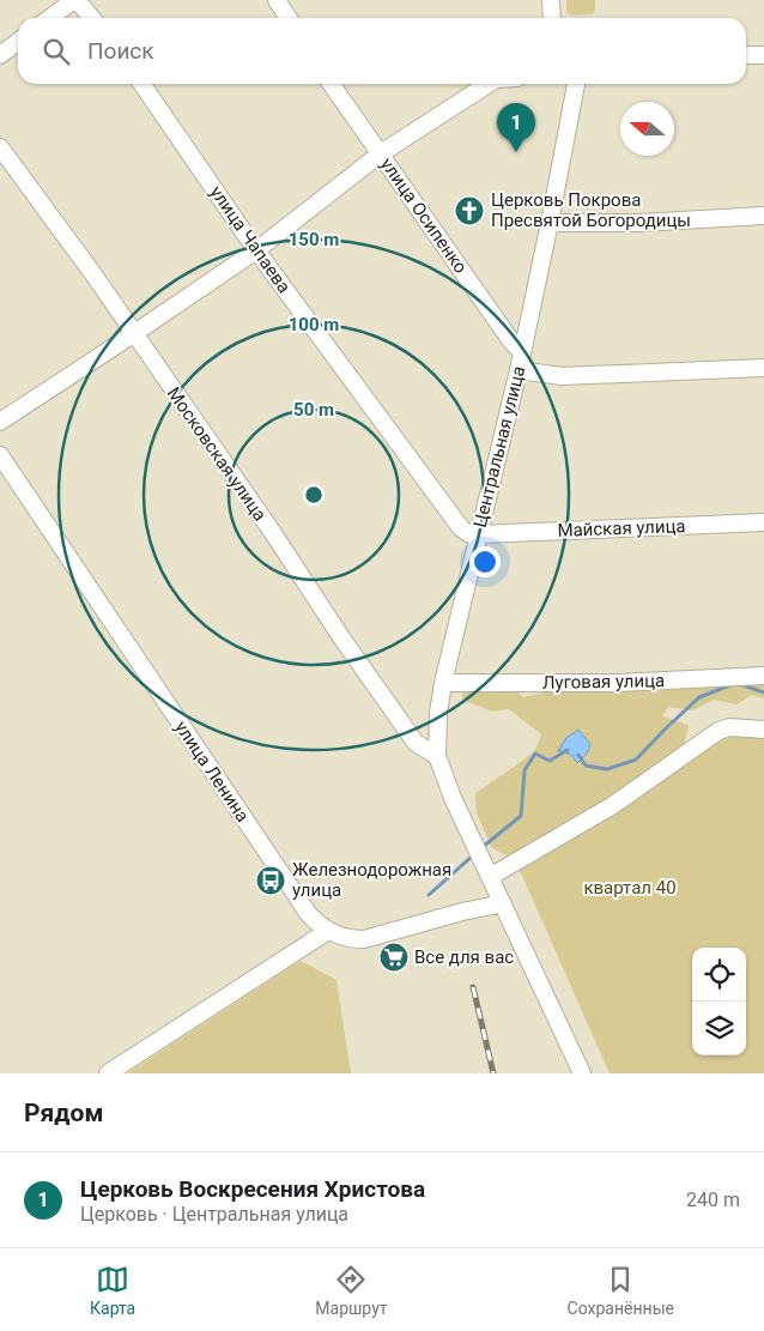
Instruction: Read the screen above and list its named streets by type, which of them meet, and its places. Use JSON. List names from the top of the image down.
{
  "streets": {
    "street": [
      "улица Осипенко",
      "улица Чапаева",
      "Центральная улица",
      "Московская улица",
      "Майская улица",
      "Луговая улица",
      "улица Ленина"
    ]
  },
  "crossings": [
    ["улица Осипенко", "Центральная улица"],
    ["улица Чапаева", "Центральная улица"],
    ["улица Чапаева", "Майская улица"],
    ["Центральная улица", "Московская улица"],
    ["Центральная улица", "Майская улица"],
    ["Центральная улица", "Луговая улица"],
    ["Центральная улица", "улица Ленина"]
  ],
  "parks": ["квартал 40"],
  "places": {
    "church": ["Церковь Покрова Пресвятой Богородицы"],
    "bus stop": ["Железнодорожная улица"],
    "supermarket": ["Все для вас"]
  },
  "north": "left",
  "page": {
    "search": "Поиск",
    "pins": "1",
    "heading": "Рядом",
    "list": [
      {
        "mark": "1",
        "name": "Церковь Воскресения Христова",
        "note": "Церковь · Центральная улица",
        "value": "240 m"
      }
    ],
    "nav": ["Карта", "Маршрут", "Сохранённые"]
  },
  "rings": ["150 m", "100 m", "50 m"]
}
